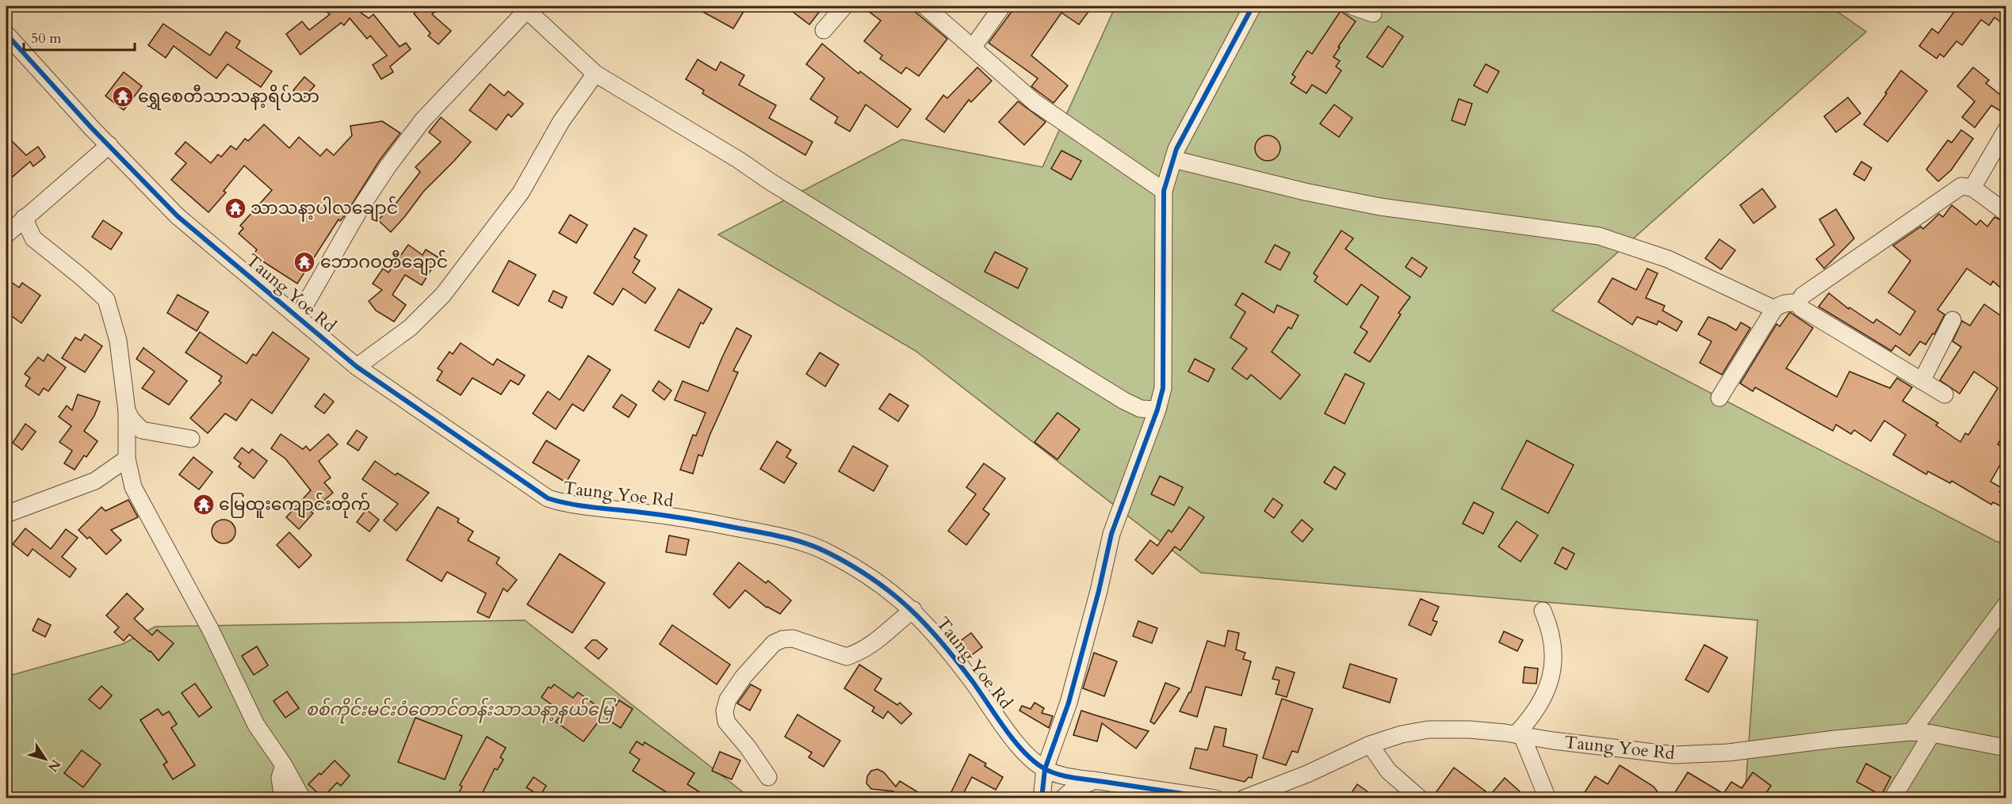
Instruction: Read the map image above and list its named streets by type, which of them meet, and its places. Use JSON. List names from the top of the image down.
{
  "streets": {
    "street": ["Taung Yoe Rd"]
  },
  "parks": ["စစ်ကိုင်းမင်းဝံတောင်တန်းသာသနာ့နယ်မြေ"],
  "places": {
    "temple": [
      "ရွှေစေတီသာသနာ့ရိပ်သာ",
      "သာသနာ့ပါလချောင်",
      "ဘောဂဝတီချောင်",
      "မြေထူးကျောင်းတိုက်"
    ]
  },
  "scale_bar": "50 m",
  "north": "bottom right"
}
